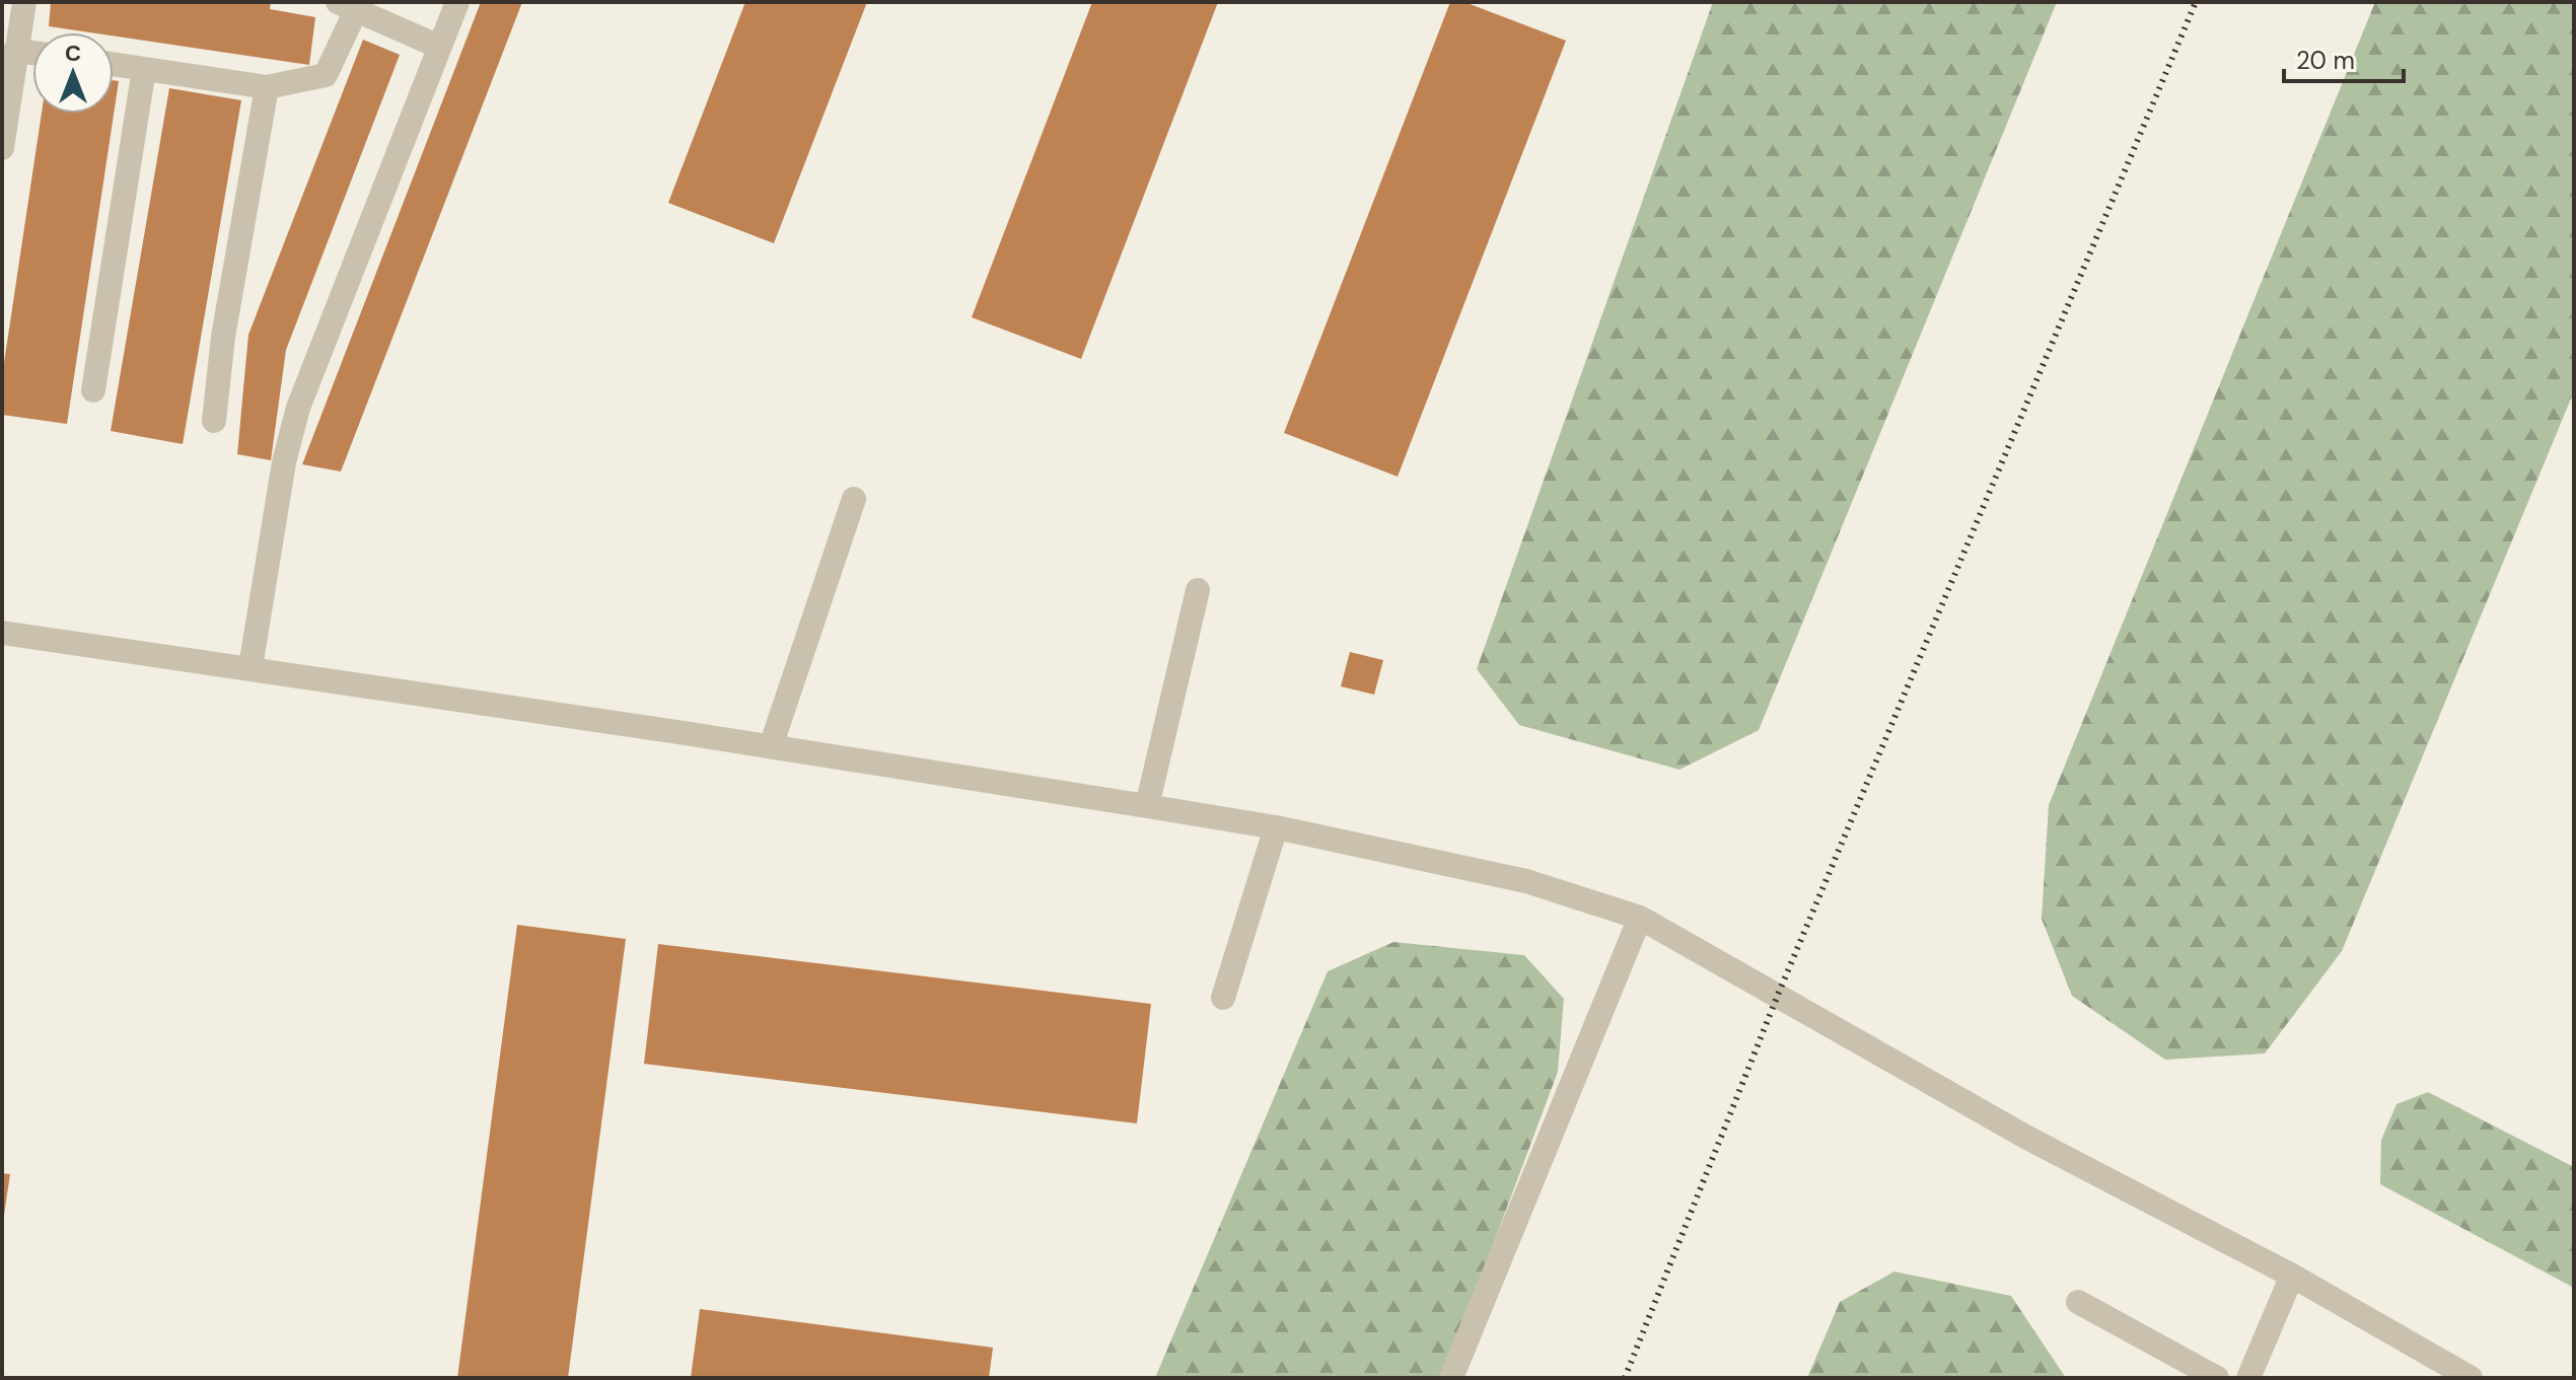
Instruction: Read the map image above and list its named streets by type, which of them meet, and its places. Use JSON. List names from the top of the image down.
{
  "scale_bar": "20 m",
  "north": "top"
}
